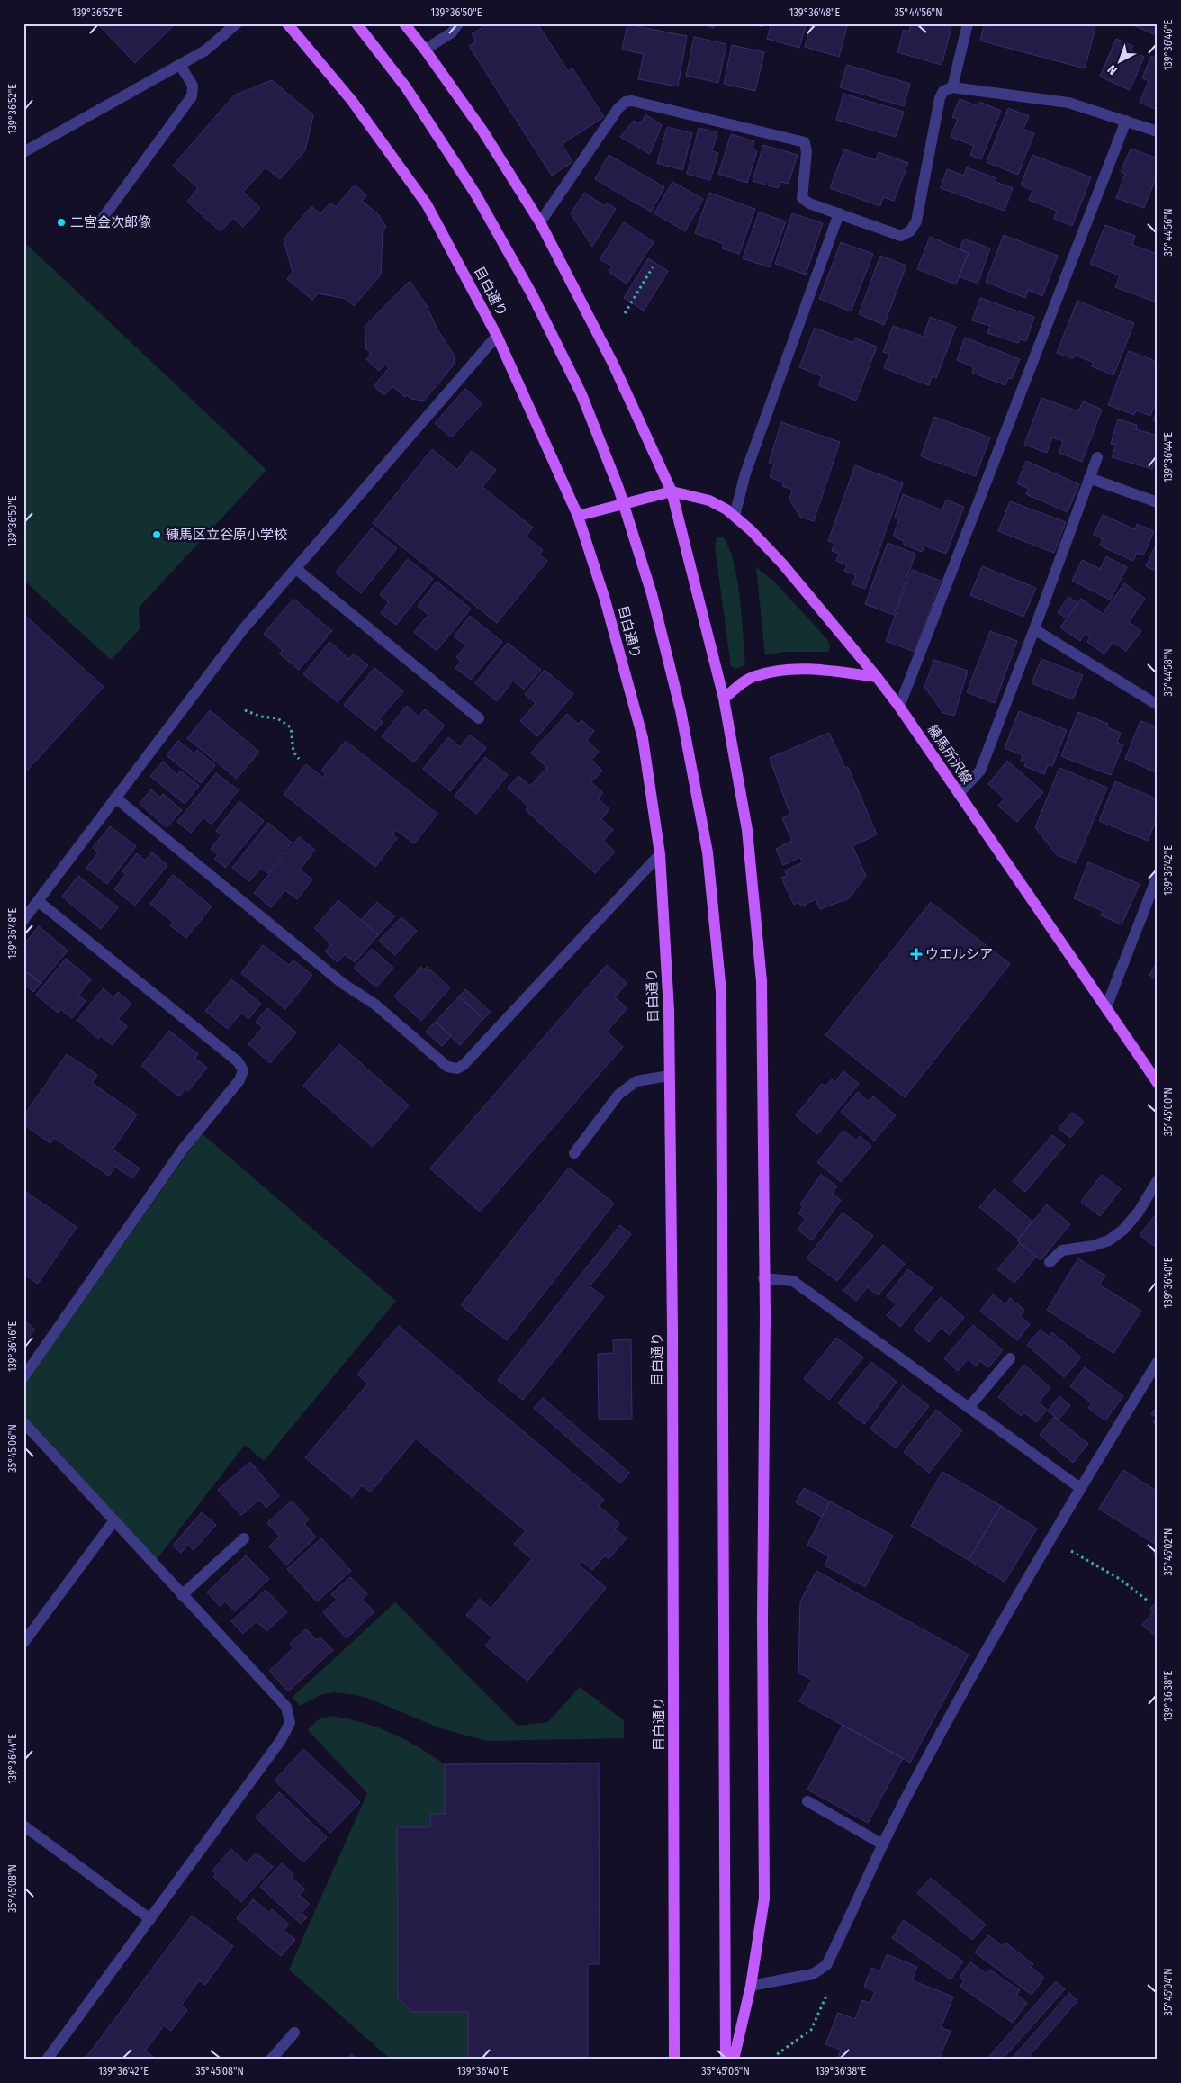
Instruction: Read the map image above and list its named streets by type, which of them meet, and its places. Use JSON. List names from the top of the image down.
{
  "streets": {
    "main road": ["目白通り", "練馬所沢線"]
  },
  "places": {
    "other": ["二宮金次郎像", "練馬区立谷原小学校"],
    "health": ["ウエルシア"]
  },
  "north": "bottom left",
  "coordinates": [
    "139°36'52\"E",
    "139°36'50\"E",
    "139°36'48\"E",
    "35°44'56\"N",
    "139°36'46\"E",
    "139°36'44\"E",
    "35°44'58\"N",
    "139°36'42\"E",
    "35°45'00\"N",
    "139°36'40\"E",
    "35°45'06\"N",
    "35°45'02\"N",
    "139°36'38\"E",
    "35°45'08\"N",
    "35°45'04\"N"
  ]
}
